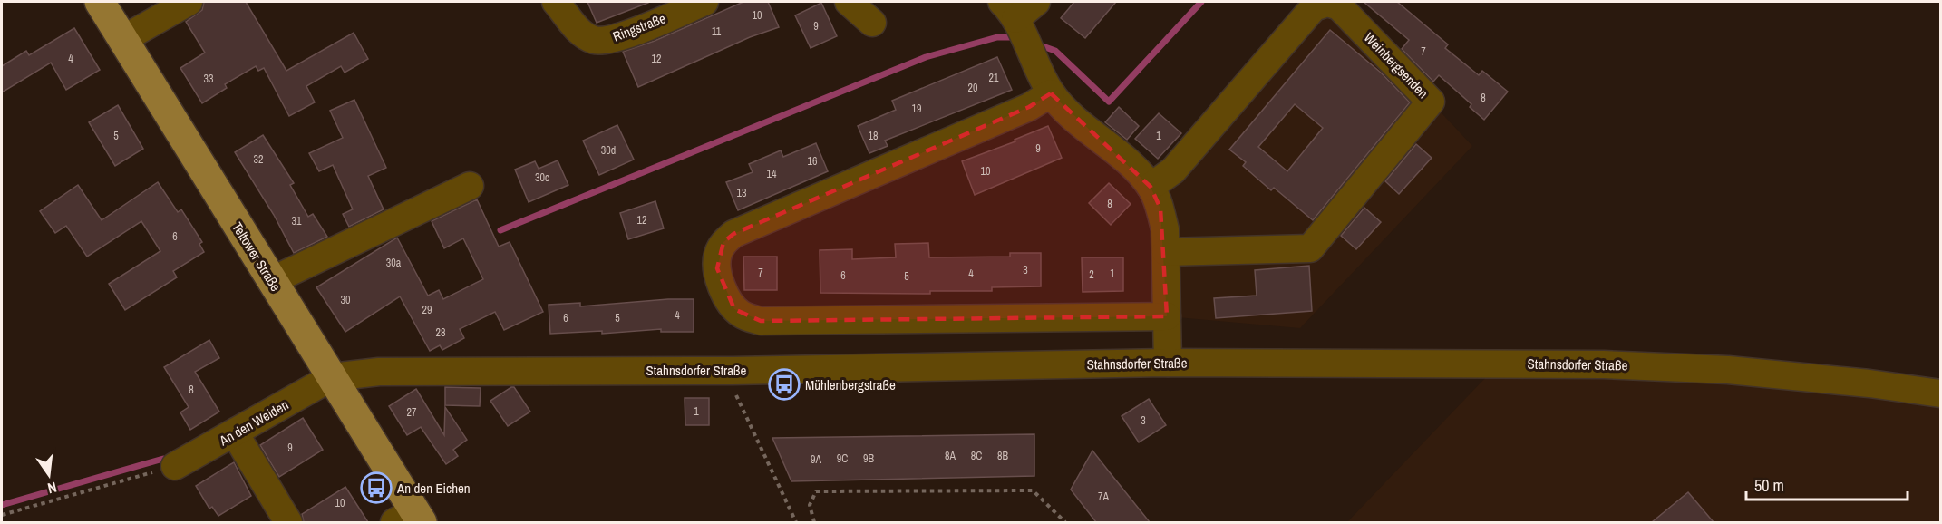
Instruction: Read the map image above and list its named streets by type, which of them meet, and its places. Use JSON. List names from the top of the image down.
{
  "streets": {
    "main road": ["Teltower Straße"],
    "street": [
      "Ringstraße",
      "Weinbergsenden",
      "Stahnsdorfer Straße",
      "An den Weiden"
    ]
  },
  "crossings": [
    ["Teltower Straße", "Stahnsdorfer Straße"],
    ["Teltower Straße", "An den Weiden"],
    ["Stahnsdorfer Straße", "An den Weiden"]
  ],
  "places": {
    "bus stop": ["Mühlenbergstraße", "An den Eichen"]
  },
  "house_numbers": [
    "10",
    "9",
    "11",
    "7",
    "4",
    "12",
    "21",
    "33",
    "20",
    "8",
    "19",
    "5",
    "18",
    "1",
    "9",
    "30d",
    "32",
    "16",
    "10",
    "14",
    "30c",
    "13",
    "8",
    "12",
    "31",
    "6",
    "30a",
    "3",
    "7",
    "4",
    "1",
    "2",
    "6",
    "5",
    "30",
    "29",
    "4",
    "6",
    "5",
    "28",
    "8",
    "1",
    "27",
    "3",
    "9",
    "8A",
    "8C",
    "8B",
    "9C",
    "9B",
    "9A",
    "7A",
    "10"
  ],
  "scale_bar": "50 m",
  "north": "bottom"
}
